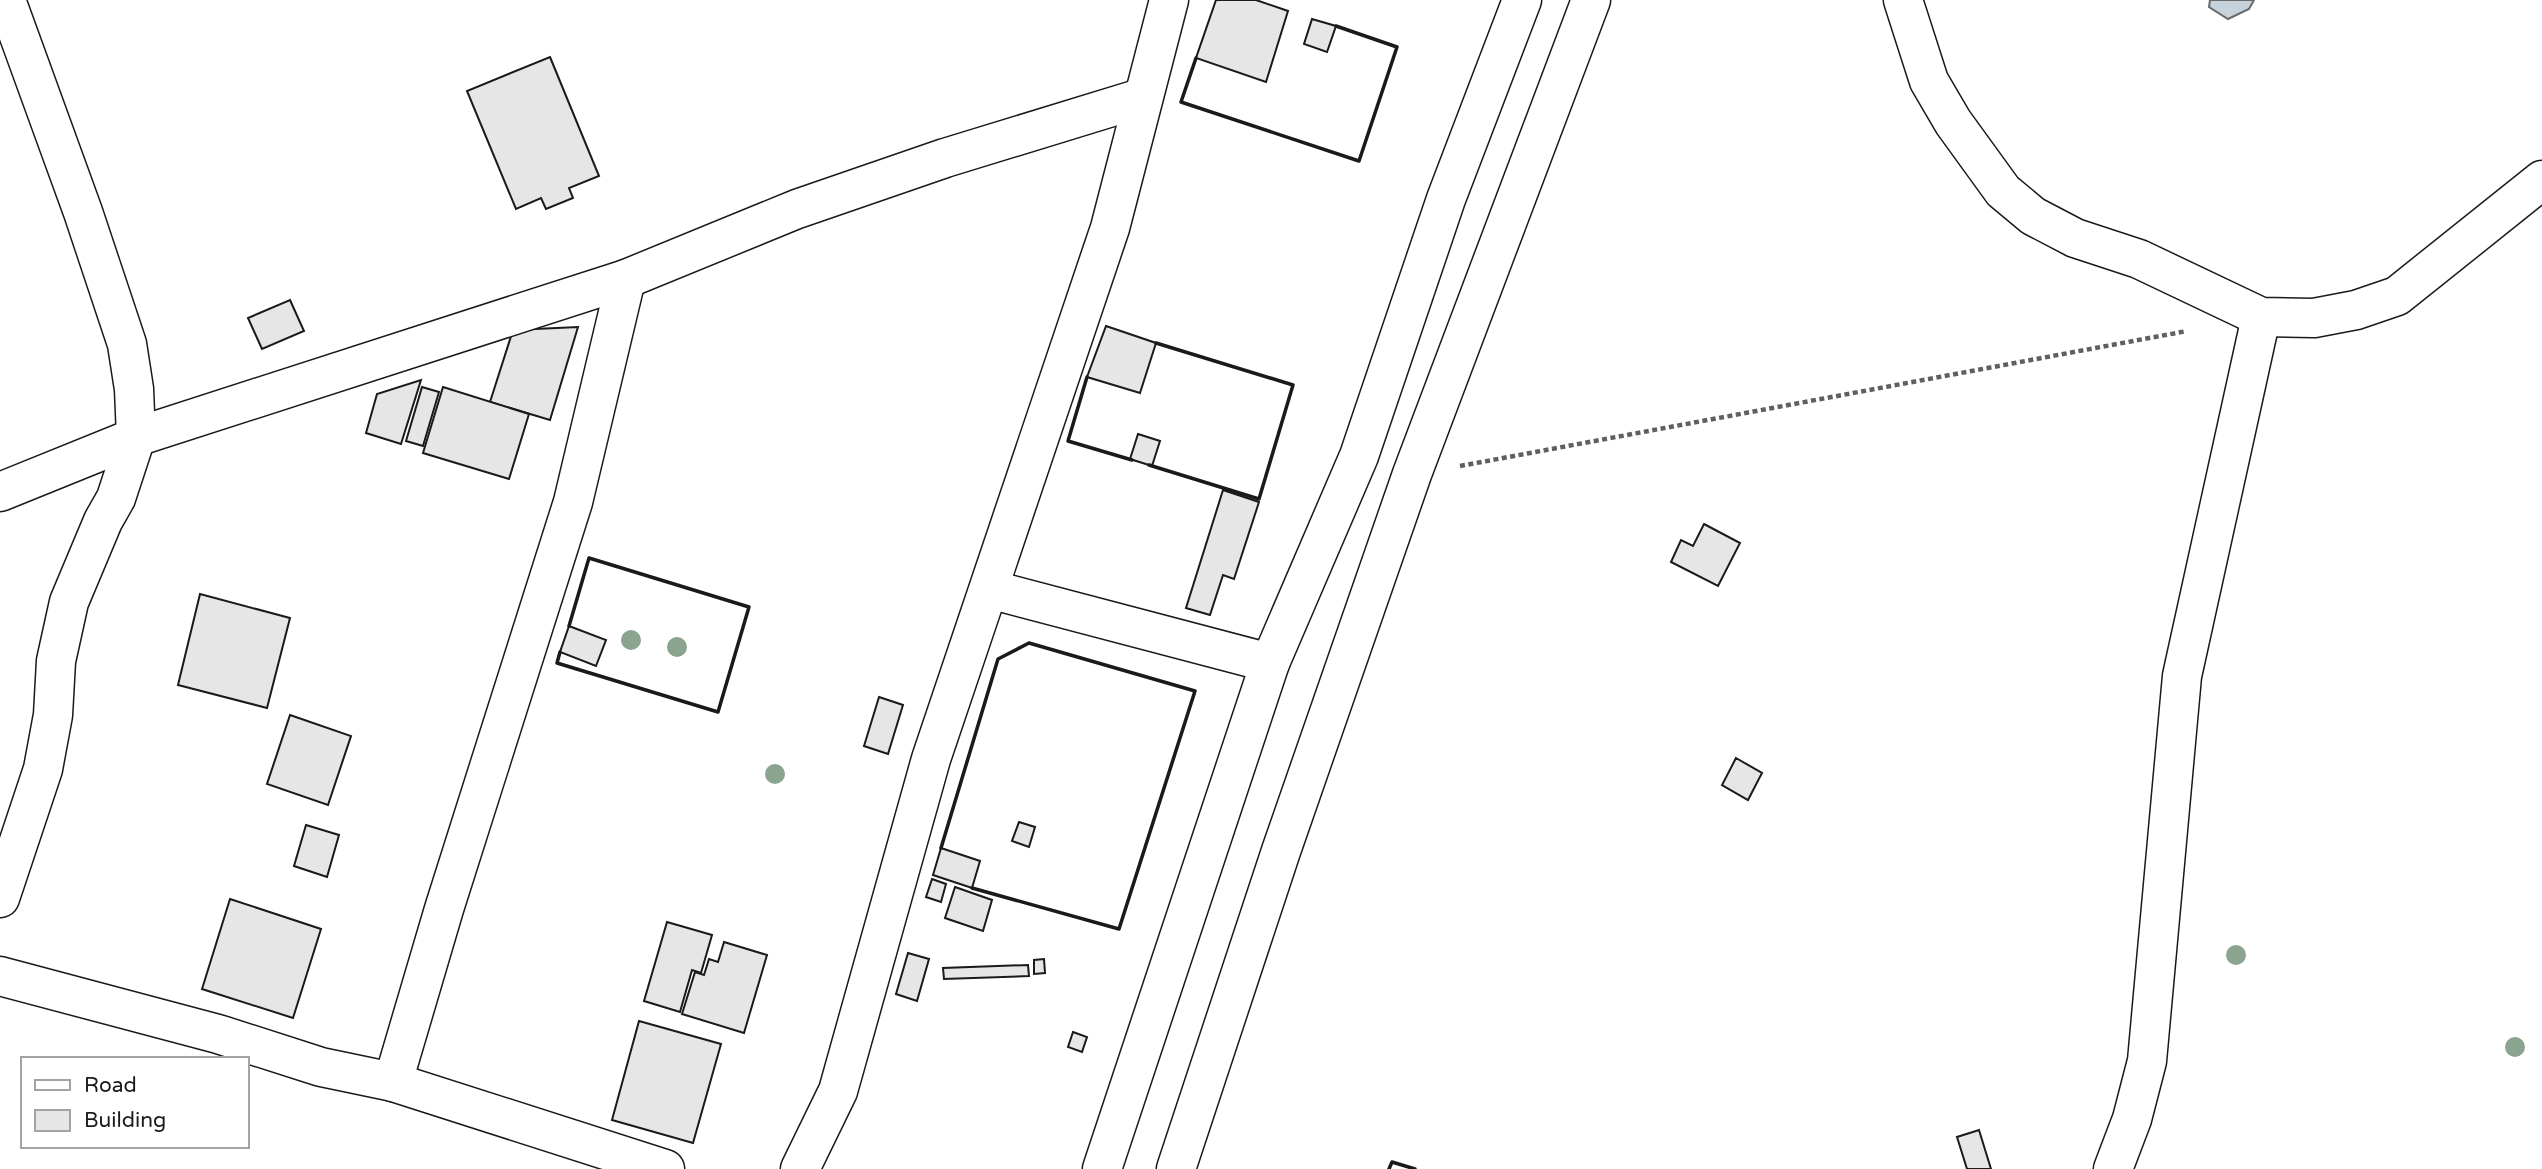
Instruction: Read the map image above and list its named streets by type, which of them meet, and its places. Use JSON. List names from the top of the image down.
{
  "legend": ["Road", "Building"]
}
